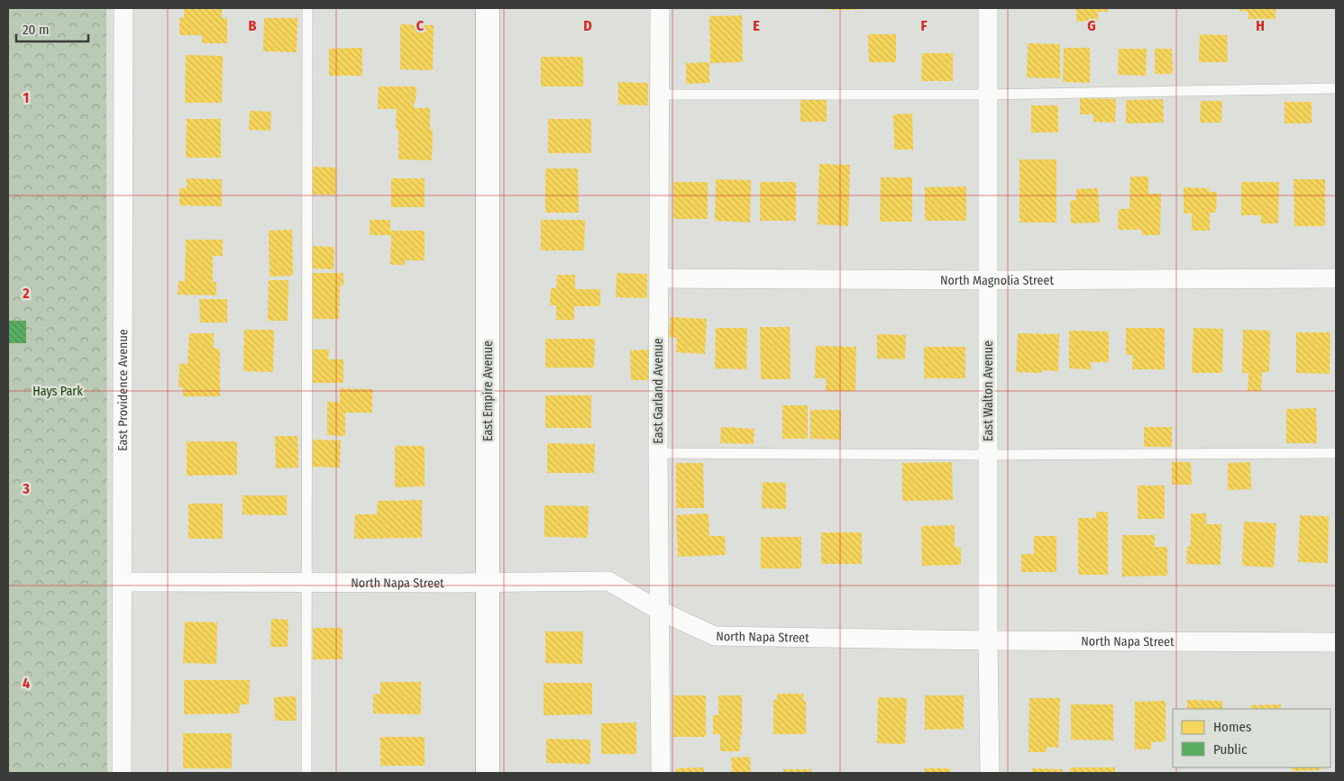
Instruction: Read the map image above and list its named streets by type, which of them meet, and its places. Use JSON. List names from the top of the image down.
{
  "streets": {
    "street": [
      "North Magnolia Street",
      "East Providence Avenue",
      "East Empire Avenue",
      "East Garland Avenue",
      "East Walton Avenue",
      "North Napa Street"
    ]
  },
  "crossings": [
    ["North Magnolia Street", "East Garland Avenue"],
    ["North Magnolia Street", "East Walton Avenue"],
    ["East Providence Avenue", "North Napa Street"],
    ["East Empire Avenue", "North Napa Street"],
    ["East Garland Avenue", "North Napa Street"],
    ["East Walton Avenue", "North Napa Street"]
  ],
  "parks": ["Hays Park"],
  "legend": ["Homes", "Public"],
  "scale_bar": "20 m",
  "grid": {
    "columns": [
      "B",
      "C",
      "D",
      "E",
      "F",
      "G",
      "H"
    ],
    "rows": [
      "1",
      "2",
      "3",
      "4"
    ]
  }
}
